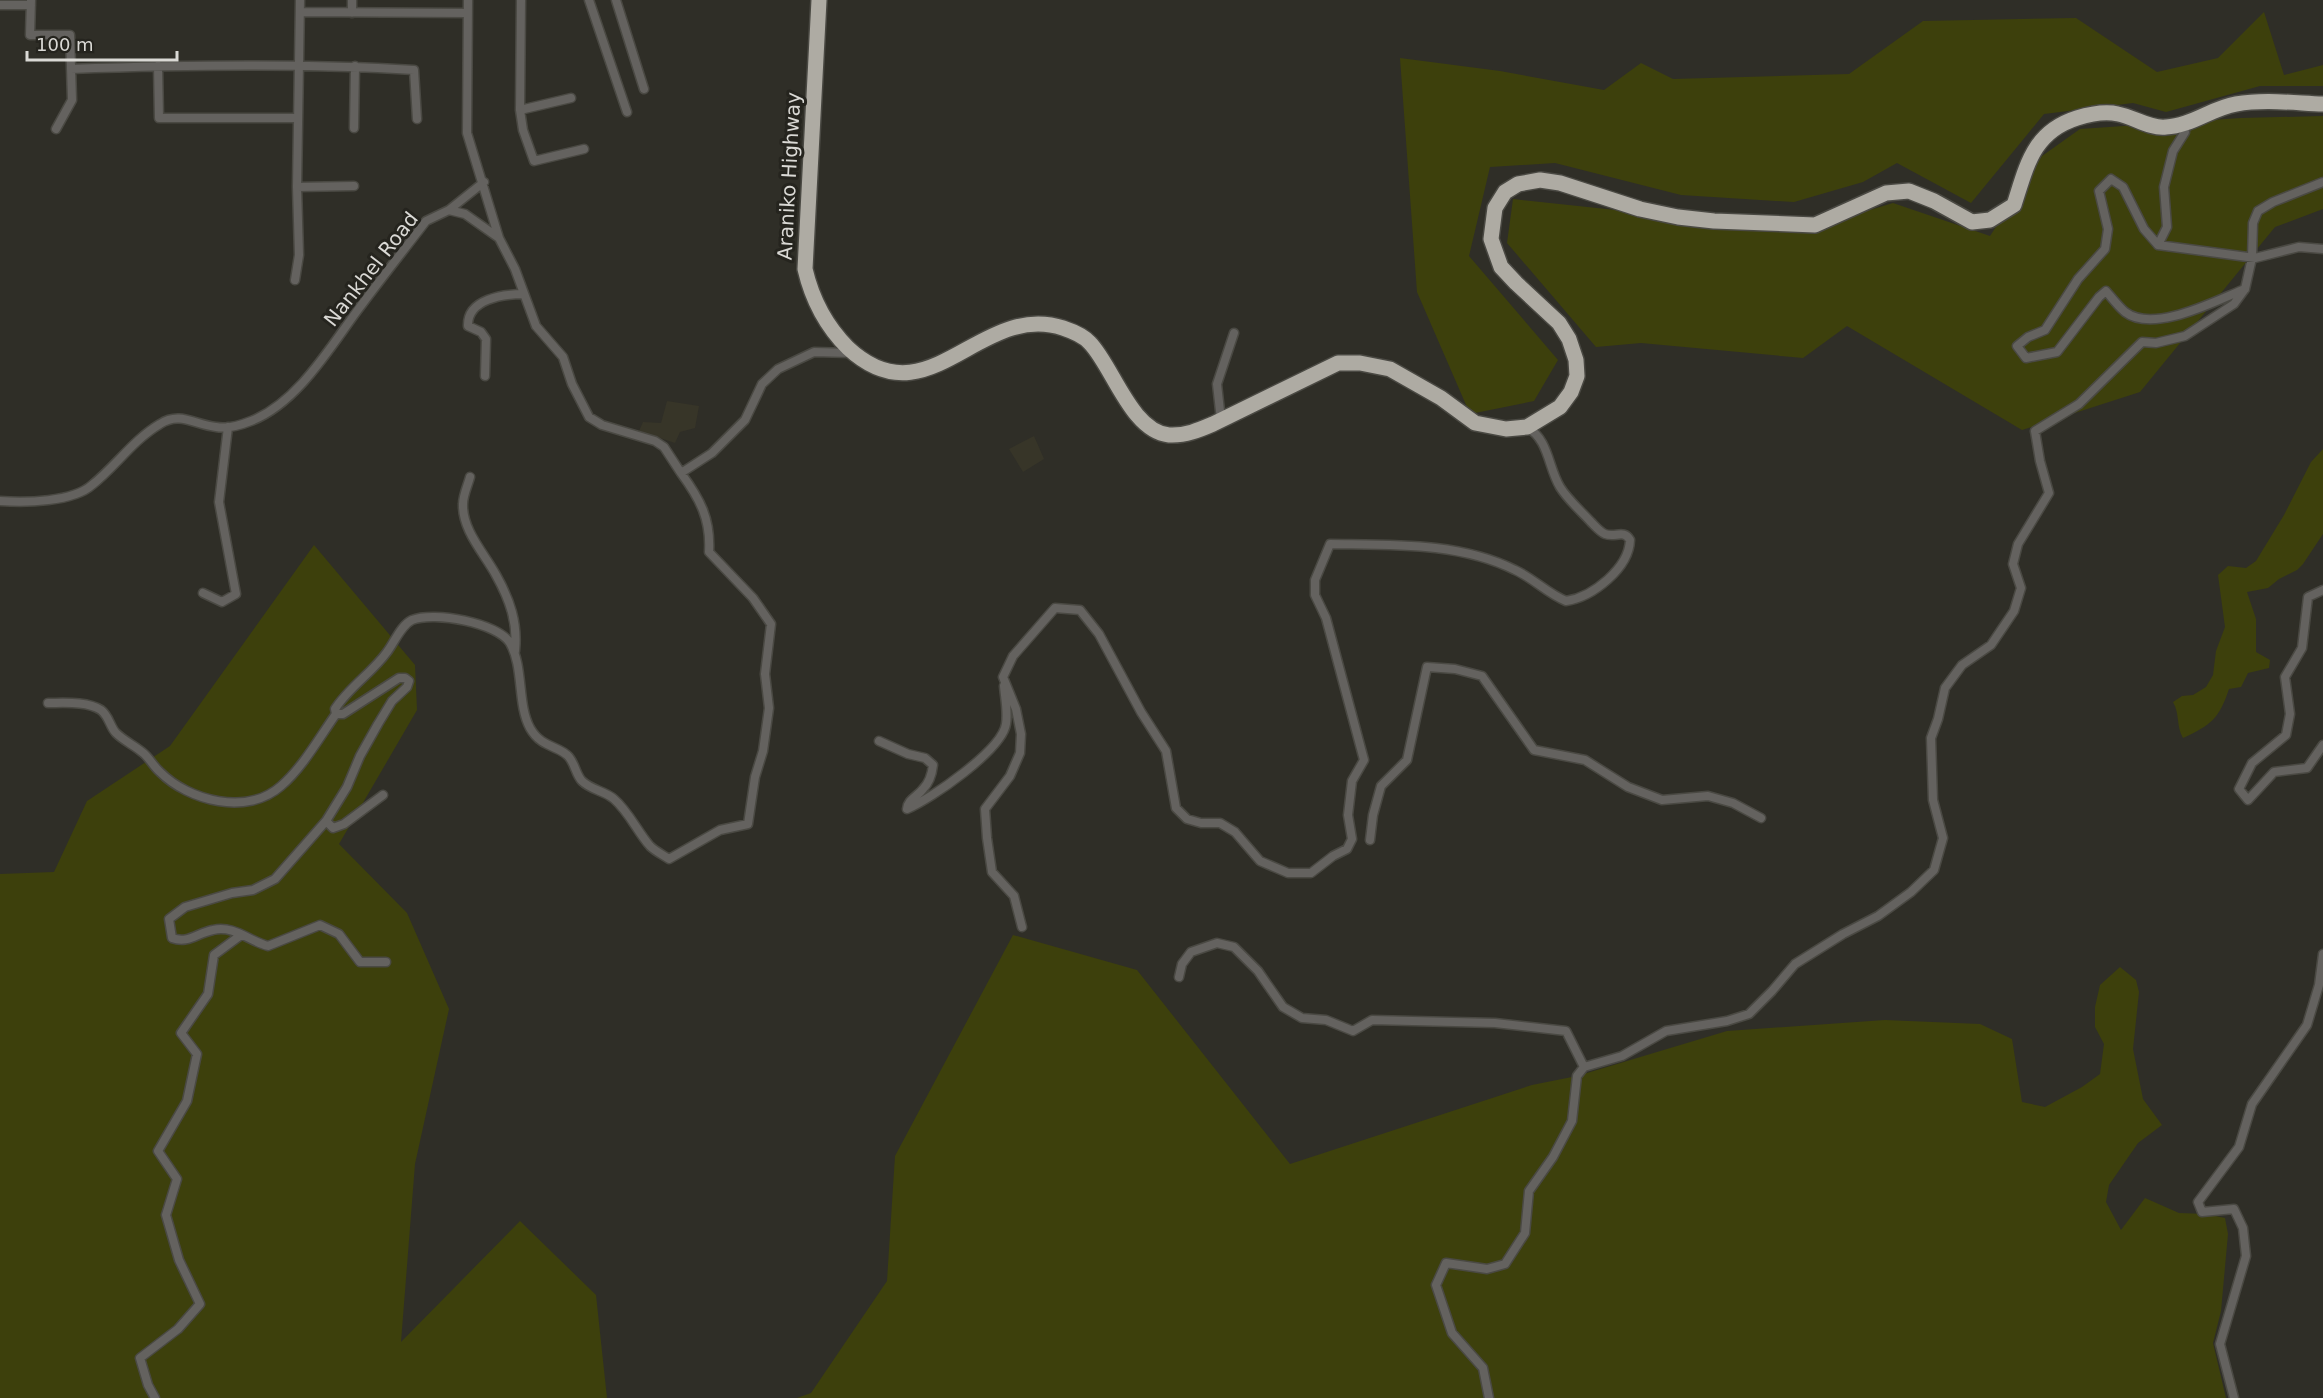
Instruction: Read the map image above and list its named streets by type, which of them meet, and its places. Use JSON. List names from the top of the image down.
{
  "streets": {
    "highway": ["Araniko Highway"],
    "street": ["Nankhel Road"]
  },
  "scale_bar": "100 m"
}
